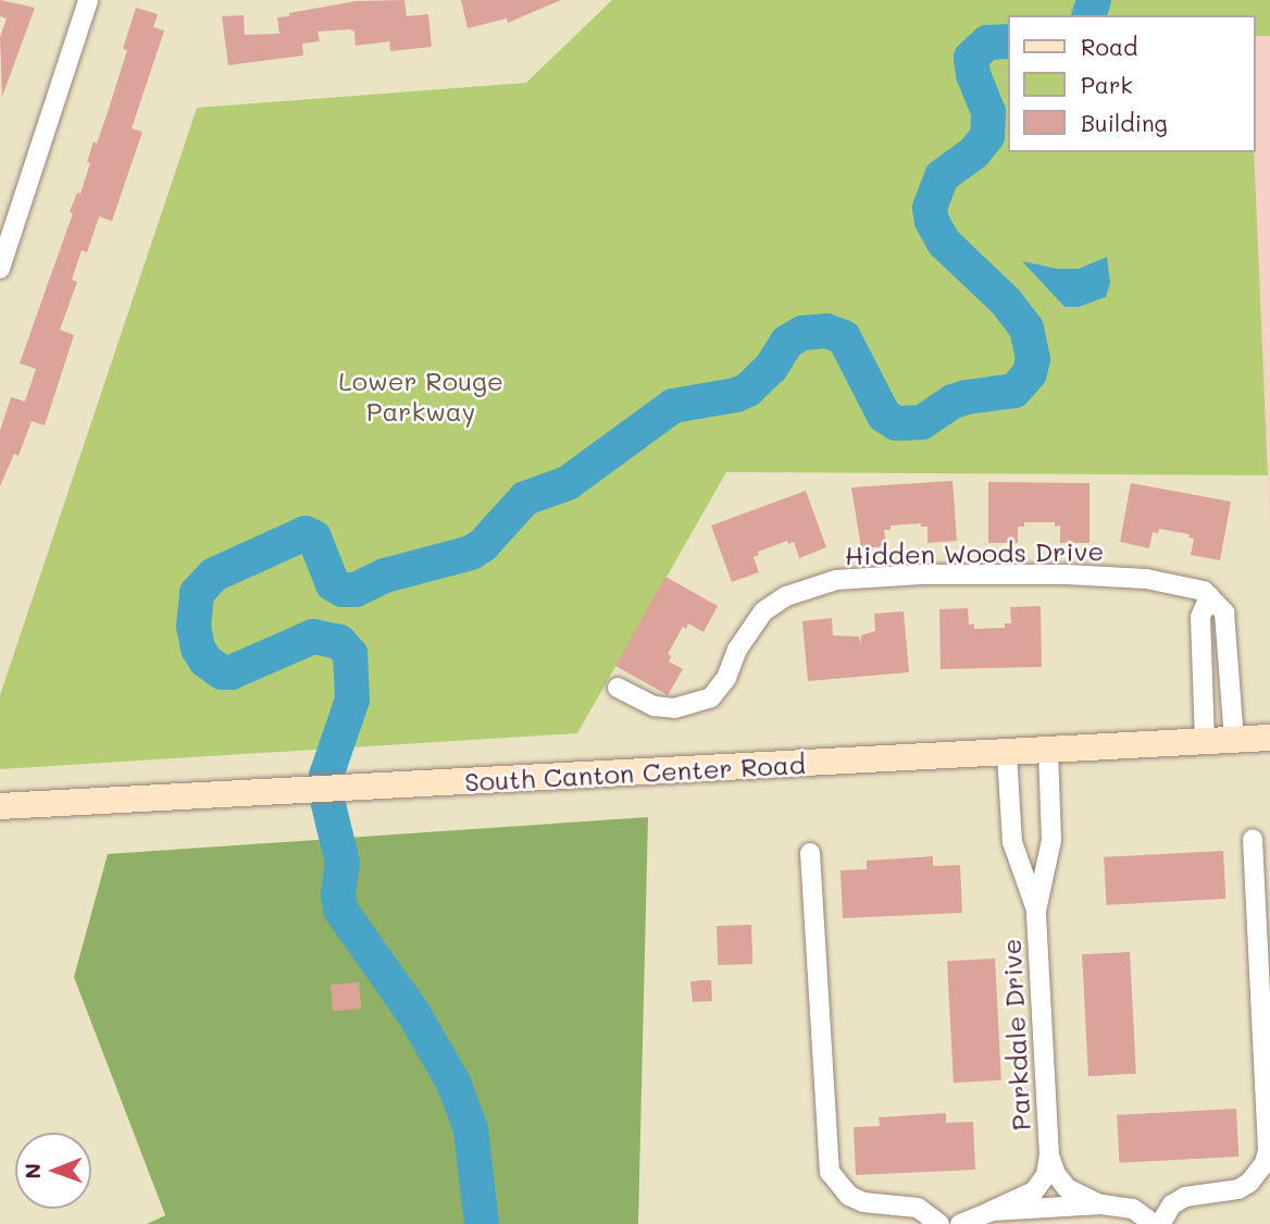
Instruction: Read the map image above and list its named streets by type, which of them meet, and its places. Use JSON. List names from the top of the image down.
{
  "streets": {
    "main road": ["South Canton Center Road"],
    "street": ["Hidden Woods Drive", "Parkdale Drive"]
  },
  "crossings": [
    ["South Canton Center Road", "Parkdale Drive"]
  ],
  "parks": ["Lower Rouge Parkway"],
  "legend": ["Road", "Park", "Building"],
  "north": "left"
}
